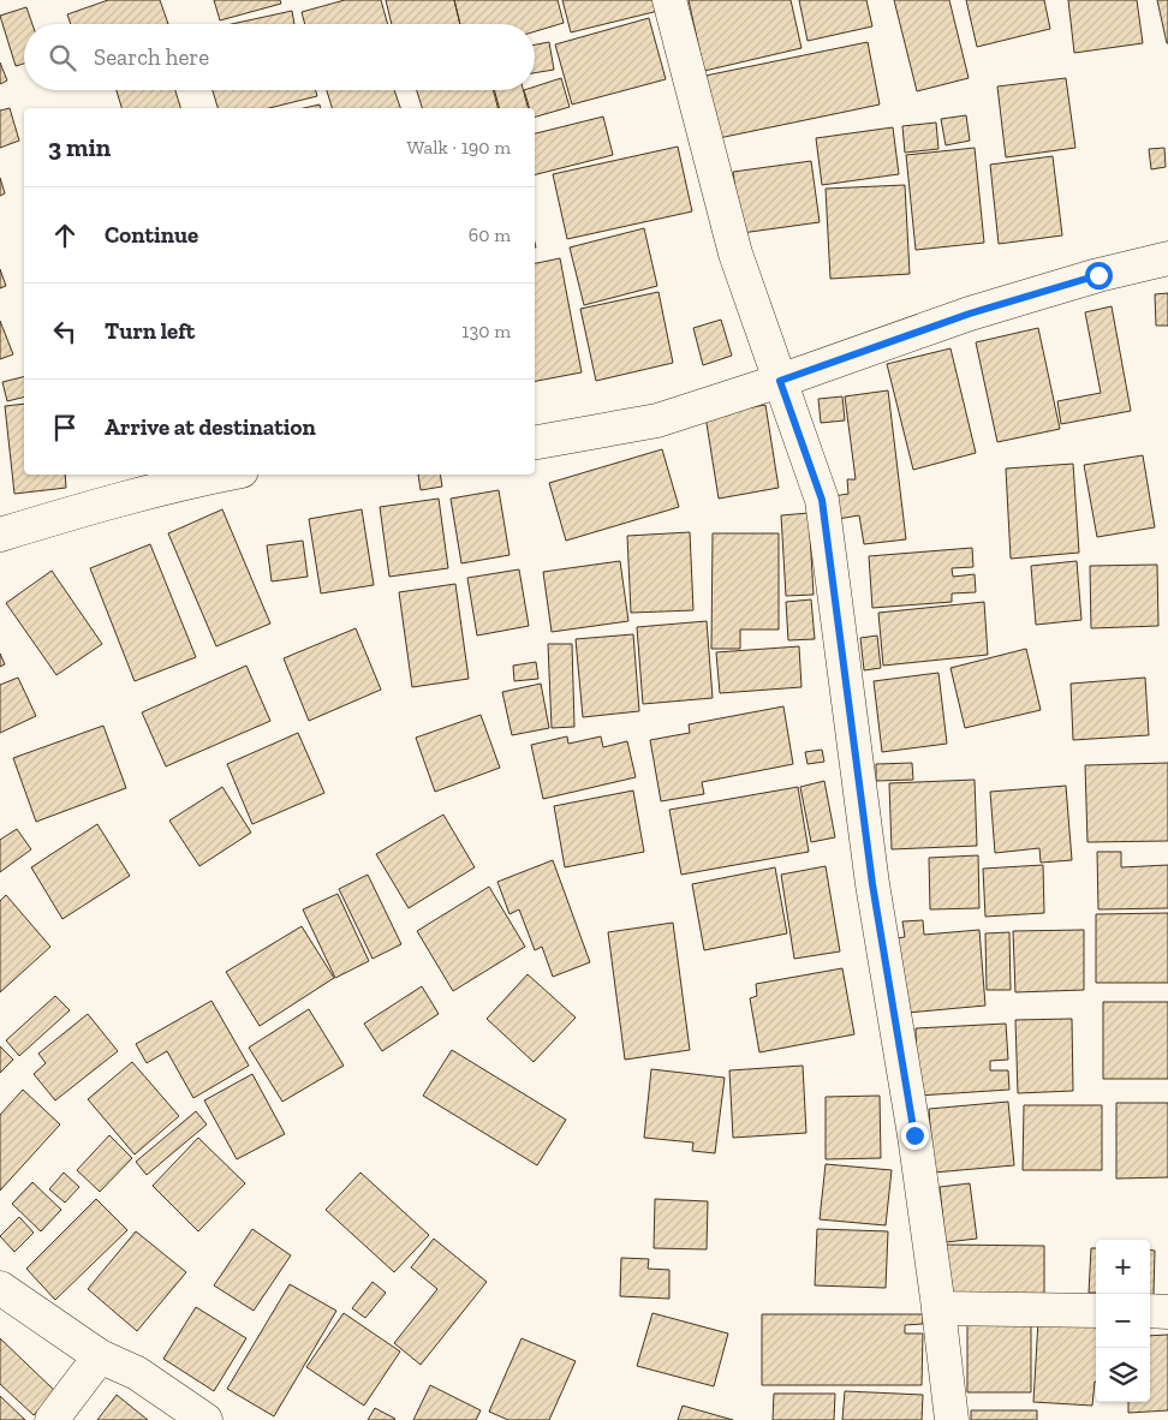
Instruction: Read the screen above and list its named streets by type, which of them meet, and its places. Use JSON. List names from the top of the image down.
{
  "page": {
    "search": "Search here",
    "heading": ["3 min", "Walk · 190 m"],
    "list": [
      ["Continue", "60 m"],
      ["Turn left", "130 m"],
      "Arrive at destination"
    ],
    "map_buttons": ["+", "−"]
  }
}
